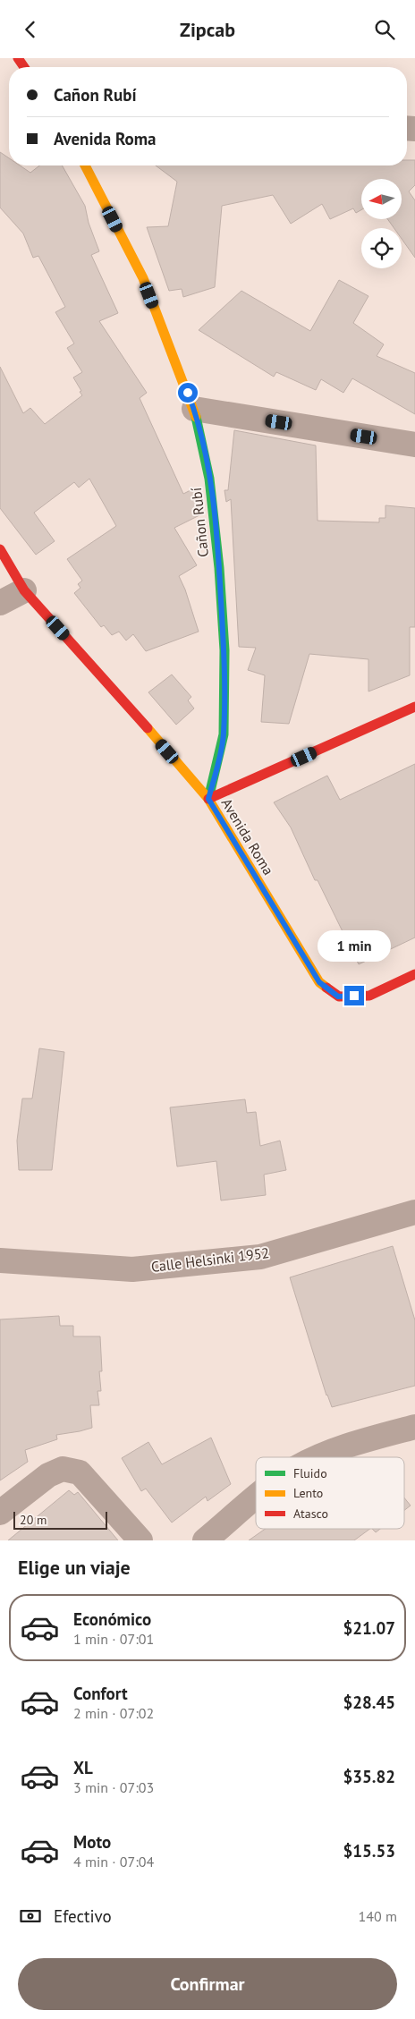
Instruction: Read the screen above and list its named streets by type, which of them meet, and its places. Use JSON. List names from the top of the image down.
{
  "streets": {
    "street": ["Cañon Rubí", "Avenida Roma", "Calle Helsinki 1952"]
  },
  "crossings": [
    ["Cañon Rubí", "Avenida Roma"]
  ],
  "legend": ["Fluido", "Lento", "Atasco"],
  "scale_bar": "20 m",
  "north": "left",
  "page": {
    "header": "Zipcab",
    "banner": ["Cañon Rubí", "Avenida Roma"],
    "bubble": "1 min",
    "scale": "20 m",
    "heading": "Elige un viaje",
    "list": [
      {
        "name": "Económico",
        "note": "1 min · 07:01",
        "value": "$21.07"
      },
      {
        "name": "Confort",
        "note": "2 min · 07:02",
        "value": "$28.45"
      },
      {
        "name": "XL",
        "note": "3 min · 07:03",
        "value": "$35.82"
      },
      {
        "name": "Moto",
        "note": "4 min · 07:04",
        "value": "$15.53"
      }
    ],
    "pay": ["Efectivo", "140 m"],
    "buttons": "Confirmar"
  }
}
